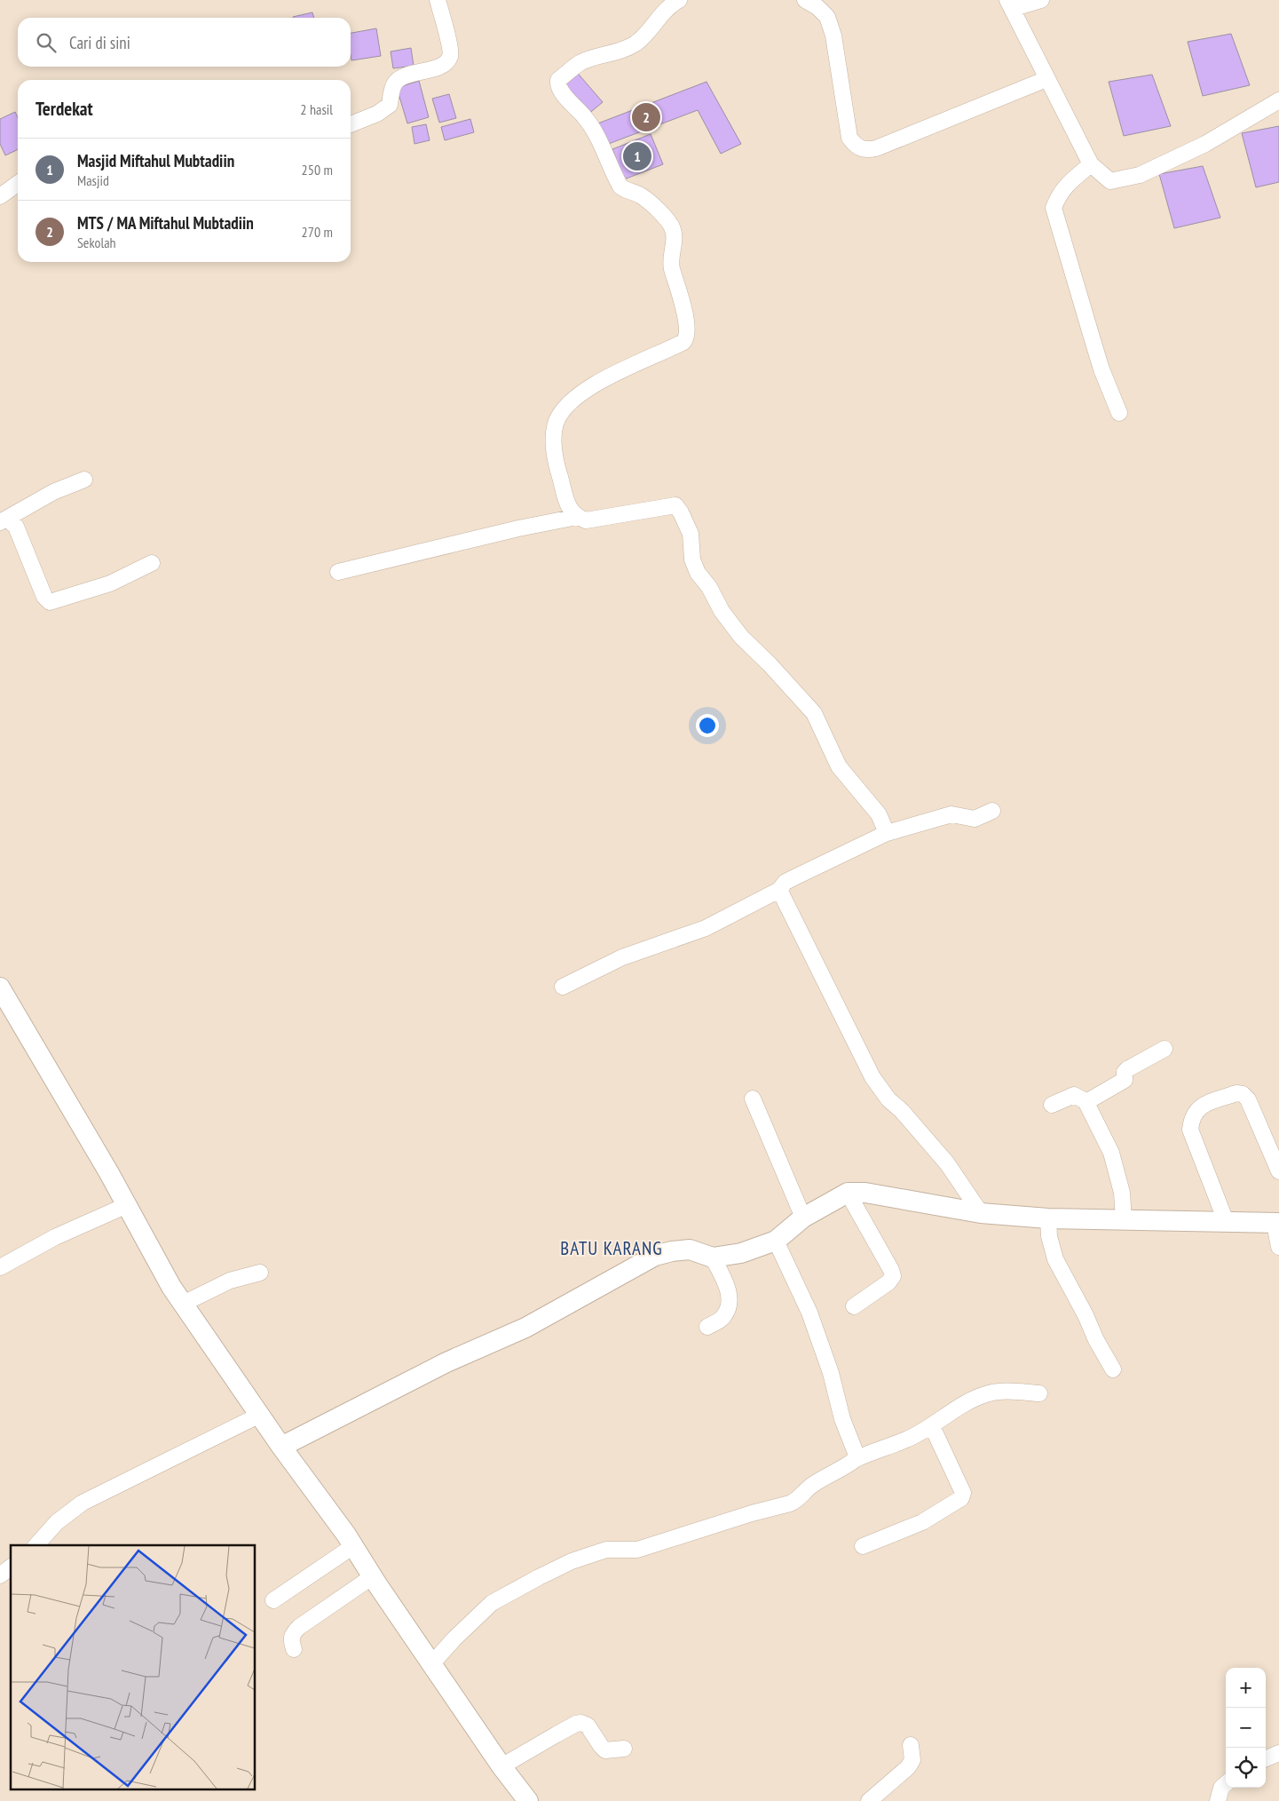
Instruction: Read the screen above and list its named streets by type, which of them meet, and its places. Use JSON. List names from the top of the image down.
{
  "districts": ["BATU KARANG"],
  "page": {
    "search": "Cari di sini",
    "heading": ["Terdekat", "2 hasil"],
    "pins": ["2", "1"],
    "list": [
      {
        "mark": "1",
        "name": "Masjid Miftahul Mubtadiin",
        "note": "Masjid",
        "value": "250 m"
      },
      {
        "mark": "2",
        "name": "MTS / MA Miftahul Mubtadiin",
        "note": "Sekolah",
        "value": "270 m"
      }
    ],
    "map_buttons": ["+", "−"]
  }
}
